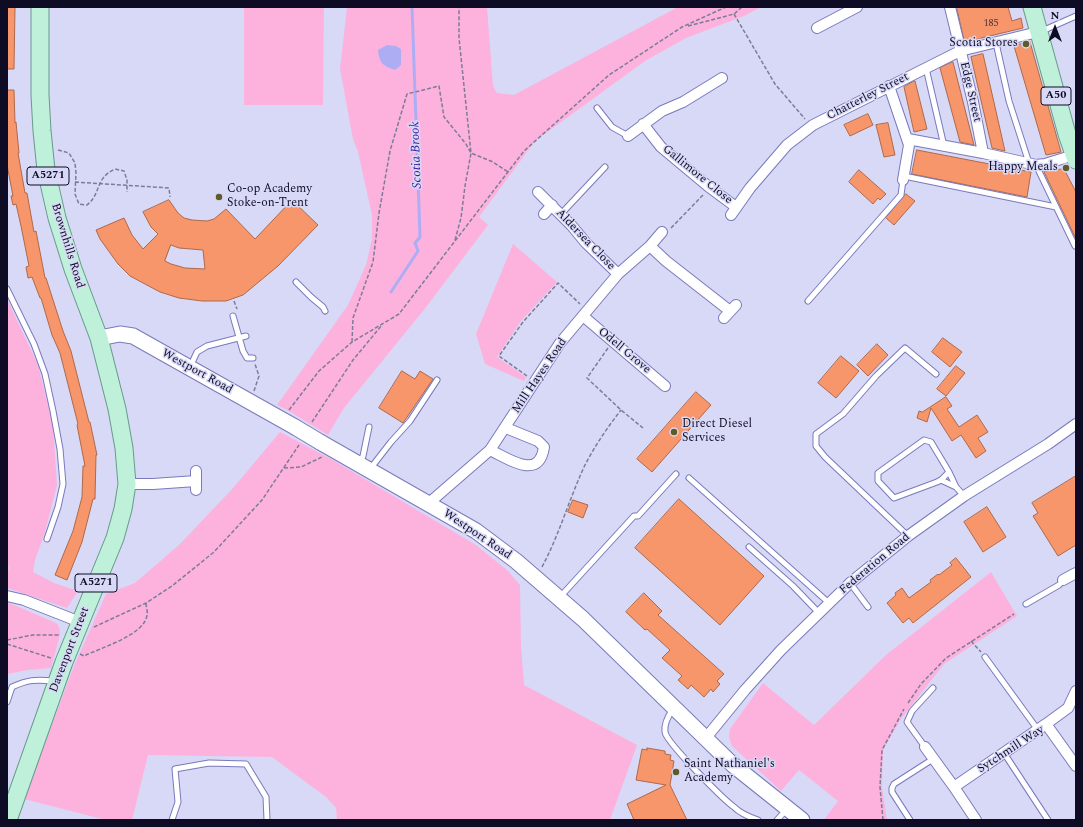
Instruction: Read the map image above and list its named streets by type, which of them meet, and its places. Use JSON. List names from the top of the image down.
{
  "streets": {
    "main road": [
      "A50",
      "A5271",
      "Brownhills Road",
      "Davenport Street"
    ],
    "street": [
      "Edge Street",
      "Chatterley Street",
      "Gallimore Close",
      "Aldersea Close",
      "Odell Grove",
      "Westport Road",
      "Mill Hayes Road",
      "Federation Road",
      "Sytchmill Way"
    ]
  },
  "crossings": [
    ["Edge Street", "Chatterley Street"],
    ["A50", "Chatterley Street"],
    ["Chatterley Street", "Gallimore Close"],
    ["Aldersea Close", "Mill Hayes Road"],
    ["Brownhills Road", "Westport Road"],
    ["Brownhills Road", "Davenport Street"],
    ["Odell Grove", "Mill Hayes Road"],
    ["Westport Road", "Mill Hayes Road"],
    ["Westport Road", "Federation Road"],
    ["Westport Road", "Davenport Street"]
  ],
  "water": ["Scotia Brook"],
  "places": [
    "Scotia Stores",
    "Happy Meals",
    "Co-op Academy Stoke-on-Trent",
    "Direct Diesel Services",
    "Saint Nathaniel's Academy"
  ],
  "house_numbers": ["185"],
  "north": "top"
}
